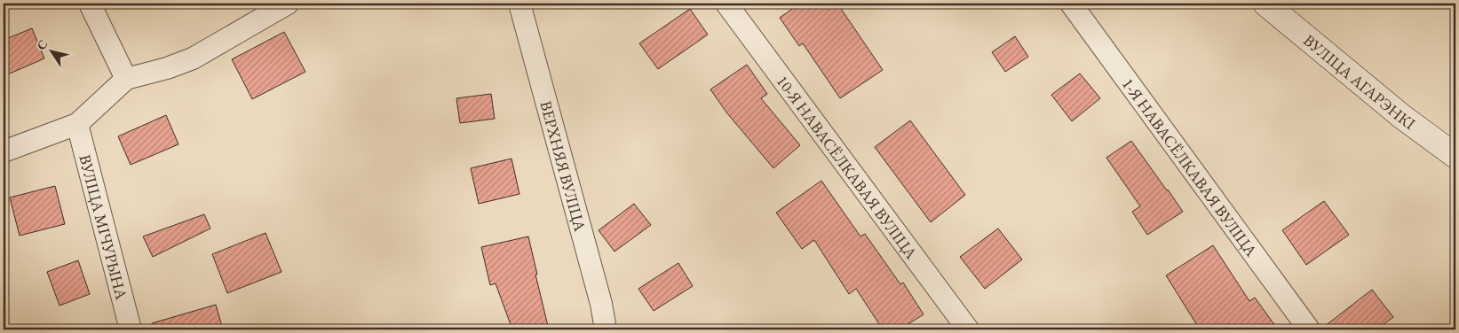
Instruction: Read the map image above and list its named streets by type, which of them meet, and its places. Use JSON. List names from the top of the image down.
{
  "streets": {
    "main road": ["ВУЛІЦА АГАРЭНКІ"],
    "street": [
      "ВЕРХНЯЯ ВУЛІЦА",
      "10-Я НАВАСЁЛКАВАЯ ВУЛІЦА",
      "1-Я НАВАСЁЛКАВАЯ ВУЛІЦА",
      "ВУЛІЦА МІЧУРЫНА"
    ]
  },
  "north": "top left"
}
